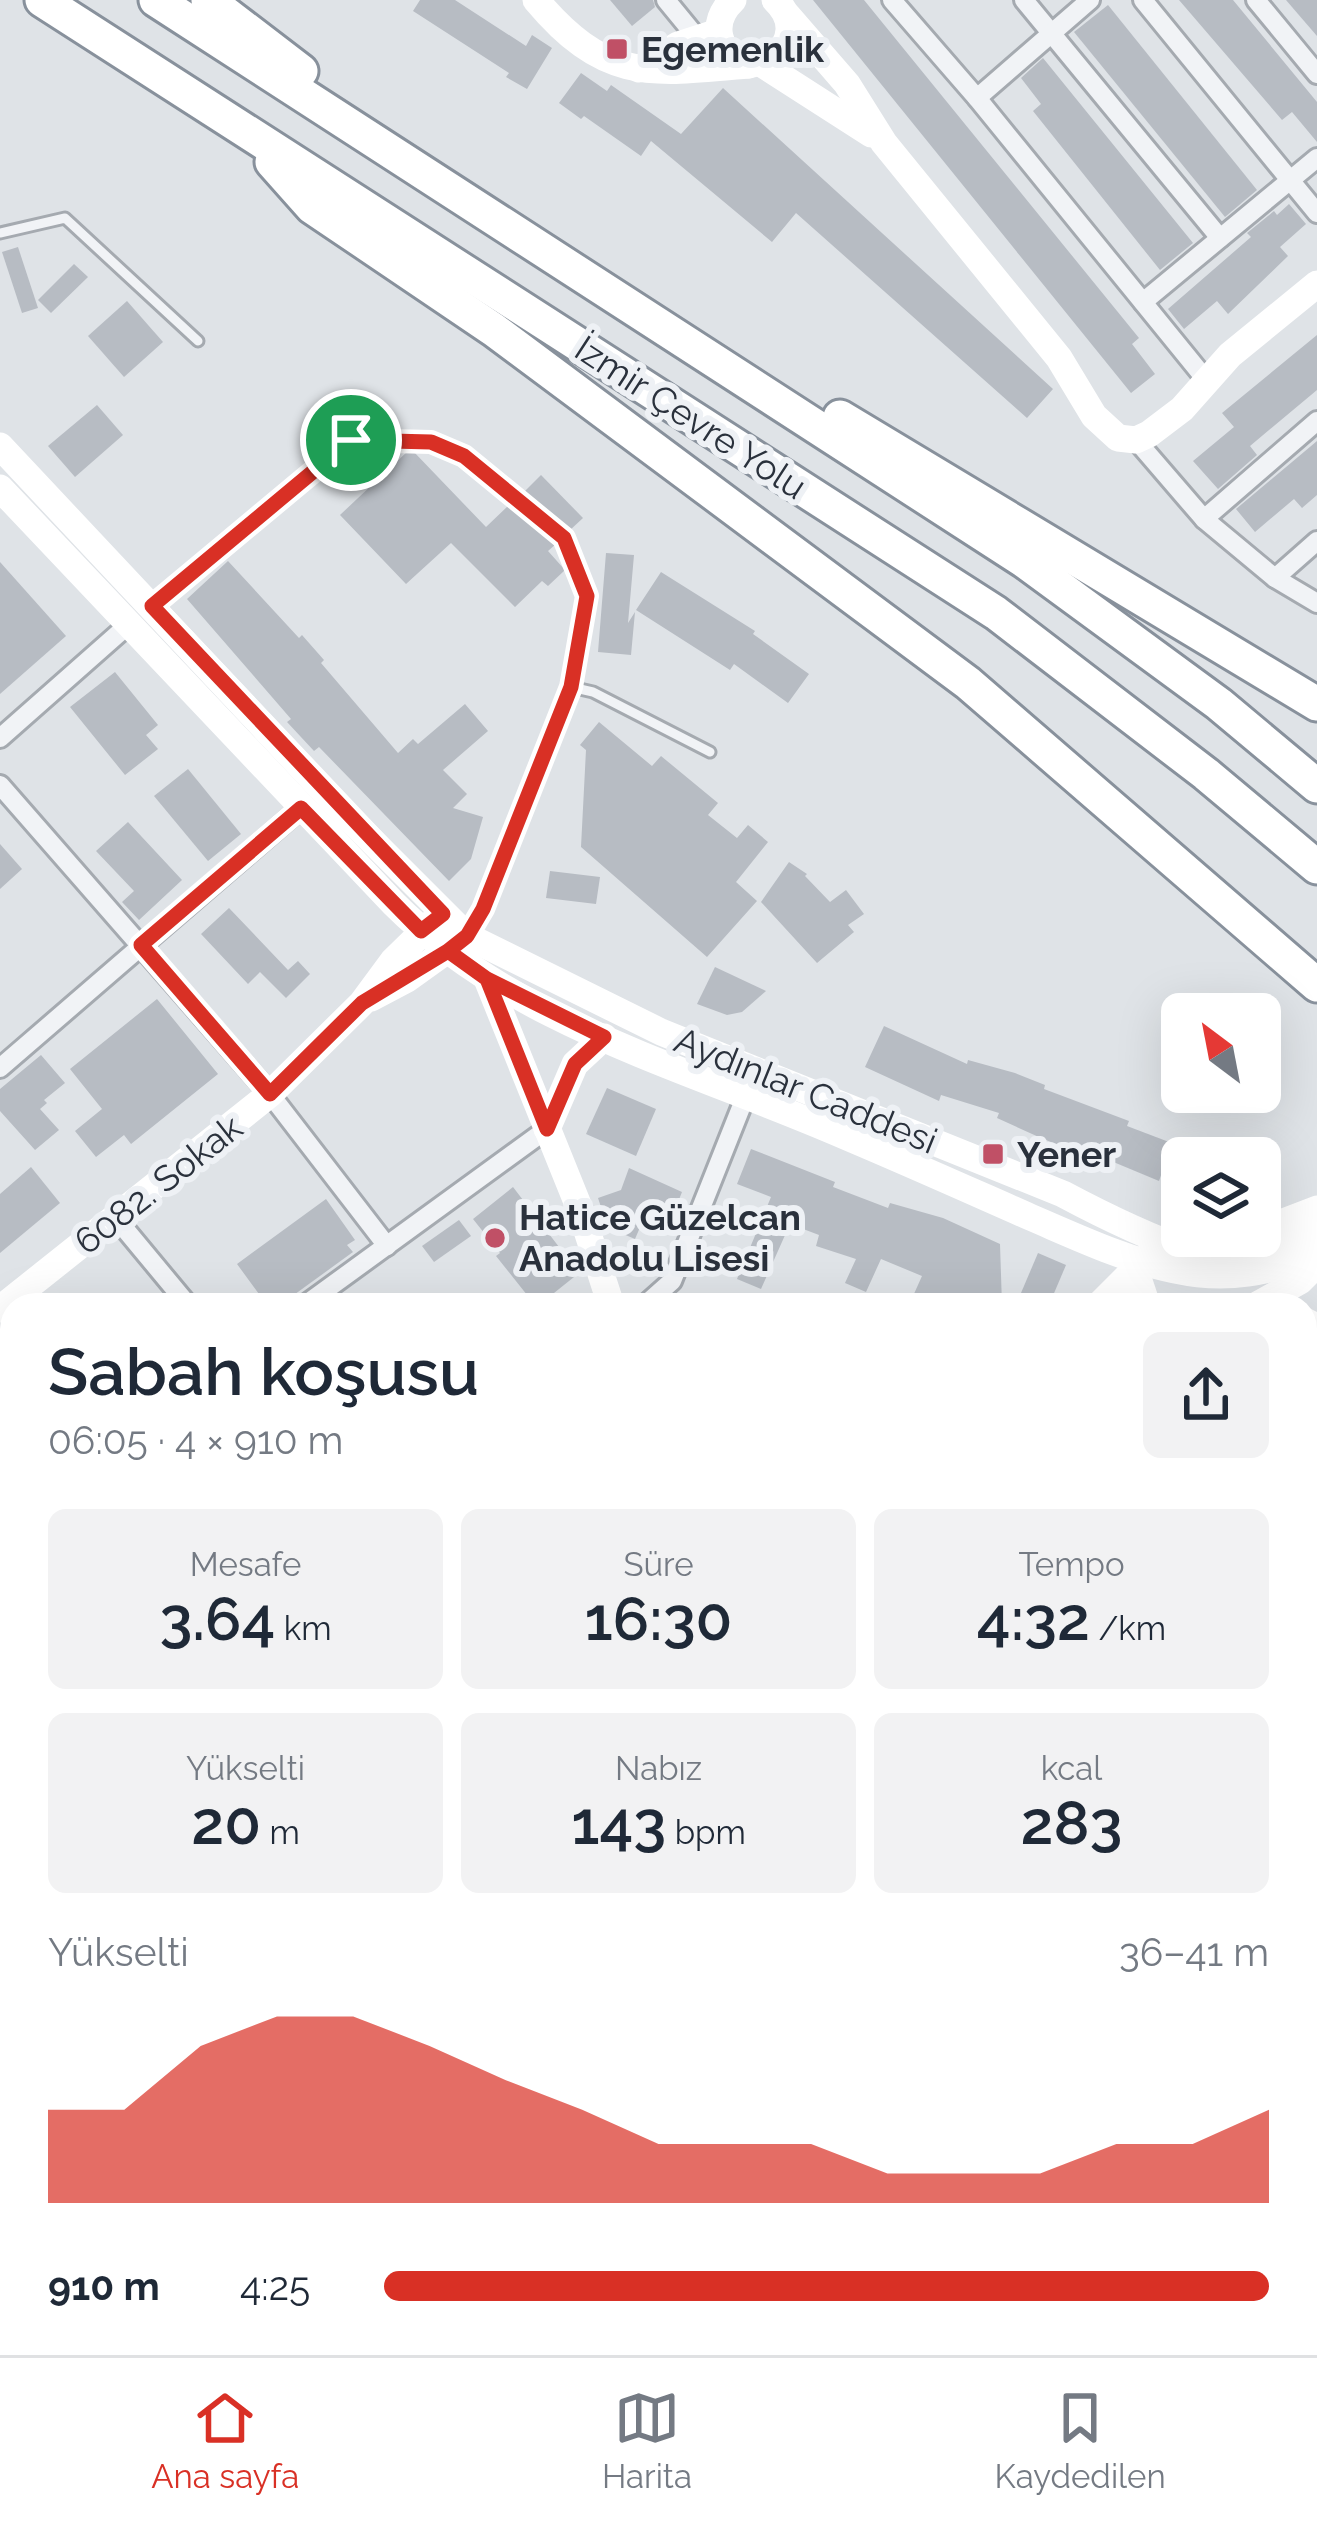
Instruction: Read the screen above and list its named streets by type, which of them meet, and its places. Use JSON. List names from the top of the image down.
{
  "streets": {
    "highway": ["İzmir Çevre Yolu"],
    "main road": ["Aydınlar Caddesi", "6082. Sokak"]
  },
  "places": {
    "transit": ["Egemenlik", "Yener"],
    "other": ["Hatice Güzelcan Anadolu Lisesi"]
  },
  "north": "top left",
  "page": {
    "heading": ["Sabah koşusu", "06:05 · 4 × 910 m"],
    "stats": [
      ["Mesafe", "3.64 km"],
      ["Süre", "16:30"],
      ["Tempo", "4:32 /km"],
      ["Yükselti", "20 m"],
      ["Nabız", "143 bpm"],
      ["kcal", "283"]
    ],
    "chart": ["Yükselti", "36–41 m"],
    "list": [
      {
        "name": "910 m",
        "note": "4:25"
      }
    ],
    "tabs": ["Ana sayfa", "Harita", "Kaydedilen"]
  }
}
